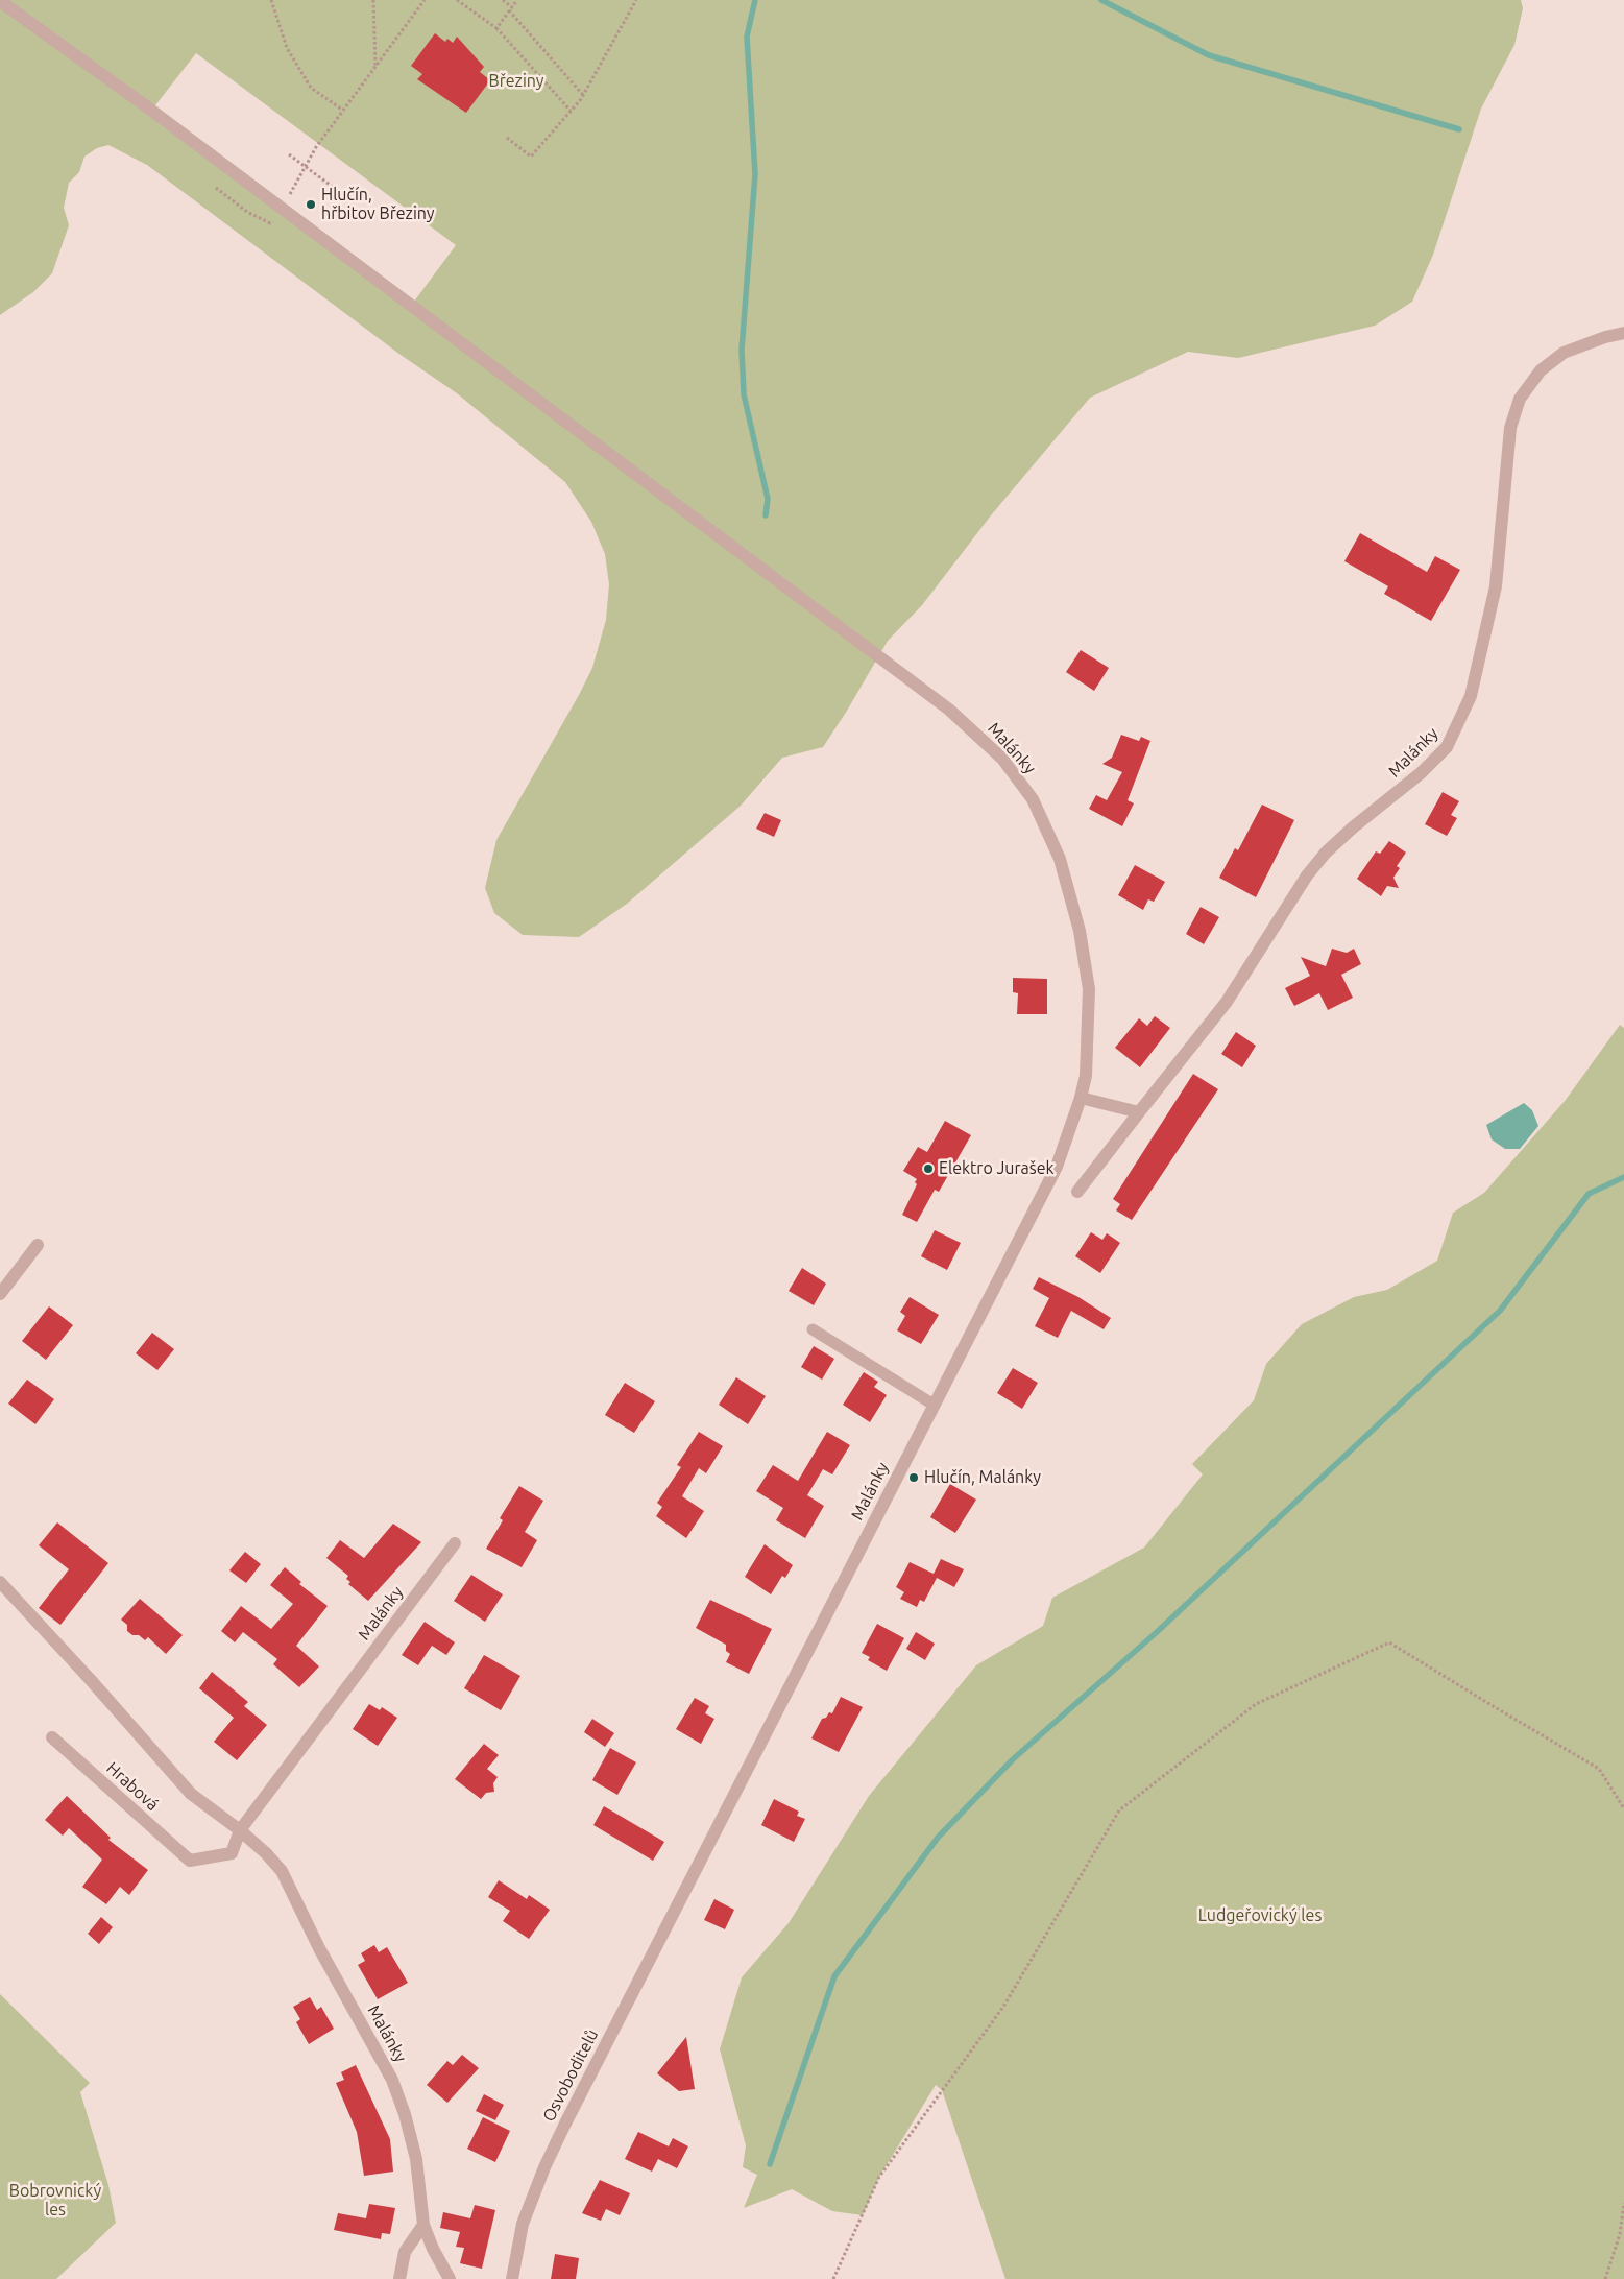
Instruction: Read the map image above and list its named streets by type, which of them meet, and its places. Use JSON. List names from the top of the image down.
{
  "streets": {
    "street": ["Malánky", "Hrabová", "Osvoboditelů"]
  },
  "crossings": [
    ["Malánky", "Hrabová"],
    ["Malánky", "Osvoboditelů"]
  ],
  "parks": ["Březiny", "Ludgeřovický les", "Bobrovnický les"],
  "places": ["Hlučín, hřbitov Březiny", "Elektro Jurašek", "Hlučín, Malánky"]
}
